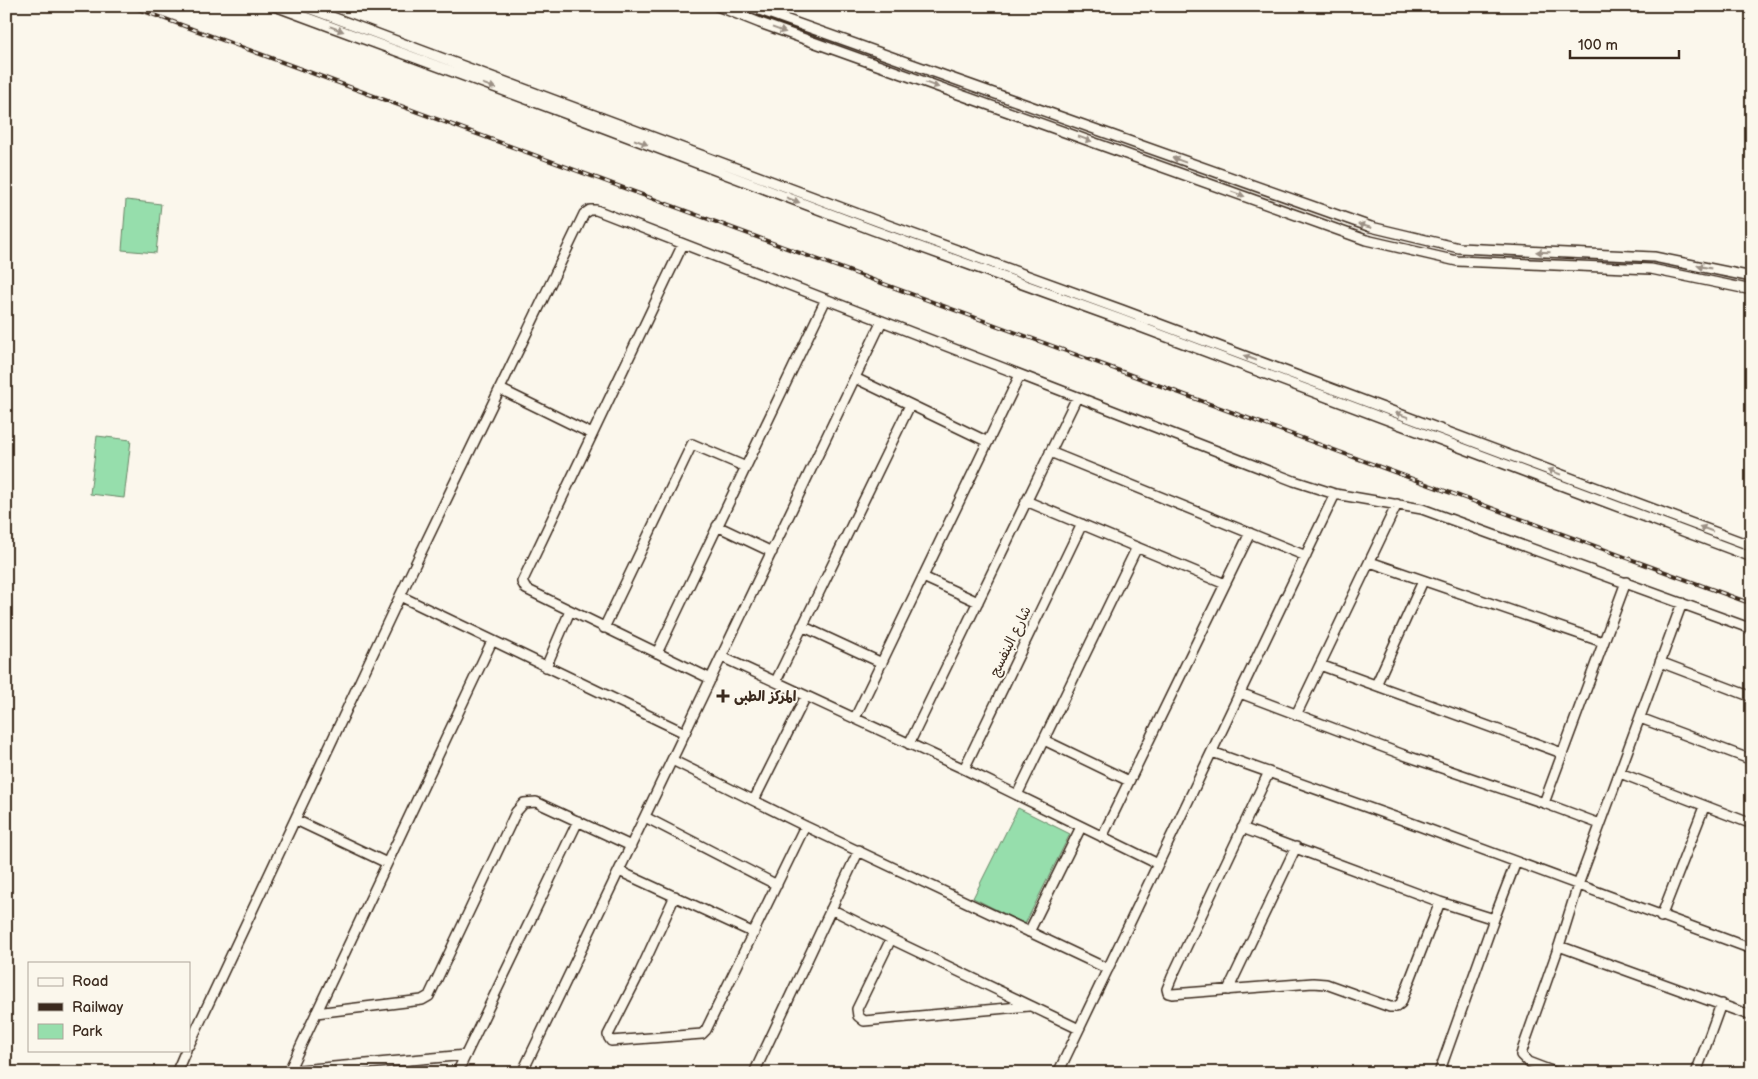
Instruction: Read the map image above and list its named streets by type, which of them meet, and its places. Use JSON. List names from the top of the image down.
{
  "streets": {
    "street": ["شارع البنفسج"]
  },
  "places": {
    "health": ["المركز الطبى"]
  },
  "legend": ["Road", "Railway", "Park"],
  "scale_bar": "100 m"
}
